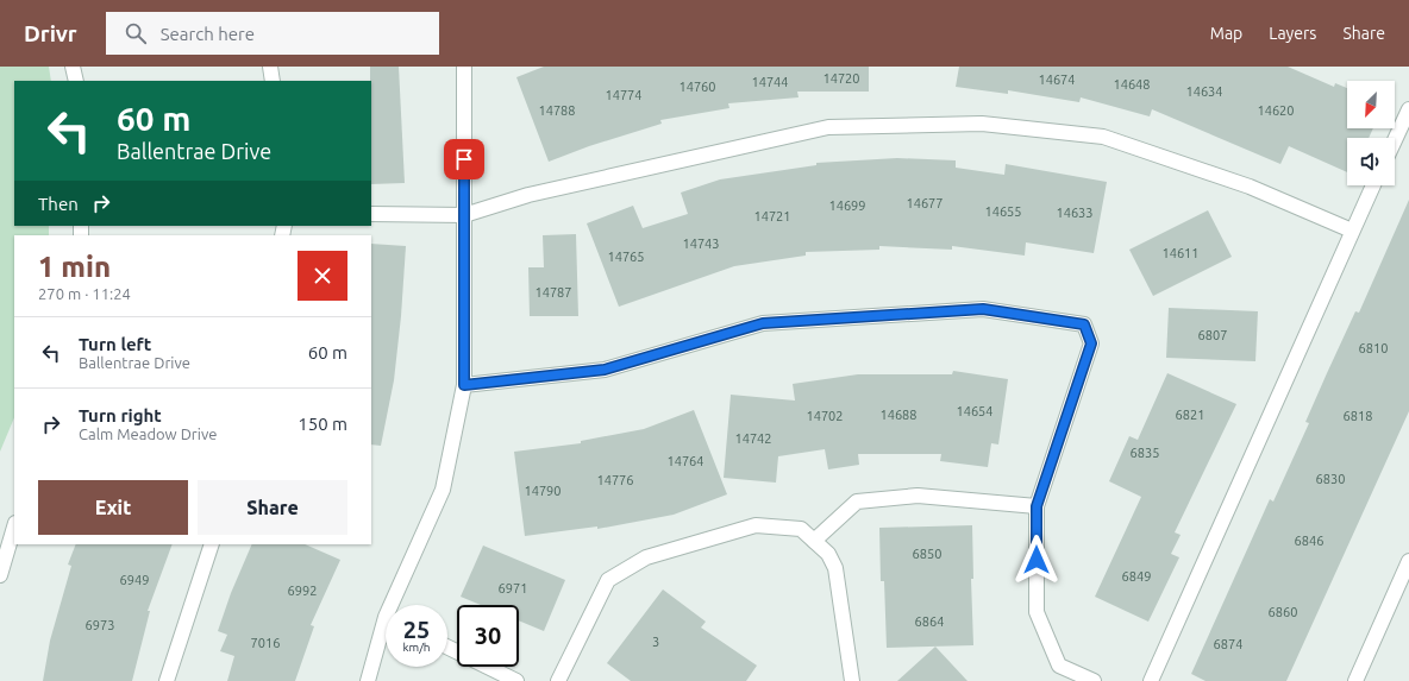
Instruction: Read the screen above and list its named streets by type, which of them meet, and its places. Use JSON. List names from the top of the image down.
{
  "house_numbers": [
    "14720",
    "14674",
    "14744",
    "14648",
    "14760",
    "14634",
    "14774",
    "14788",
    "14620",
    "14677",
    "14699",
    "14655",
    "14633",
    "14721",
    "14743",
    "14611",
    "14765",
    "14787",
    "6807",
    "6810",
    "14654",
    "14688",
    "6821",
    "14702",
    "6818",
    "14742",
    "6835",
    "14764",
    "6830",
    "14776",
    "14790",
    "6846",
    "6850",
    "6849",
    "6949",
    "6971",
    "6992",
    "6860",
    "6864",
    "6973",
    "3",
    "7016",
    "6874"
  ],
  "north": "bottom left",
  "page": {
    "header": "Drivr",
    "search": "Search here",
    "nav": ["Map", "Layers", "Share"],
    "turn": ["60 m", "Ballentrae Drive"],
    "then": "Then",
    "heading": ["1 min", "270 m · 11:24"],
    "list": [
      {
        "name": "Turn left",
        "note": "Ballentrae Drive",
        "value": "60 m"
      },
      {
        "name": "Turn right",
        "note": "Calm Meadow Drive",
        "value": "150 m"
      }
    ],
    "buttons": ["Exit", "Share"],
    "speed": "25 km/h",
    "limit": "30"
  }
}
